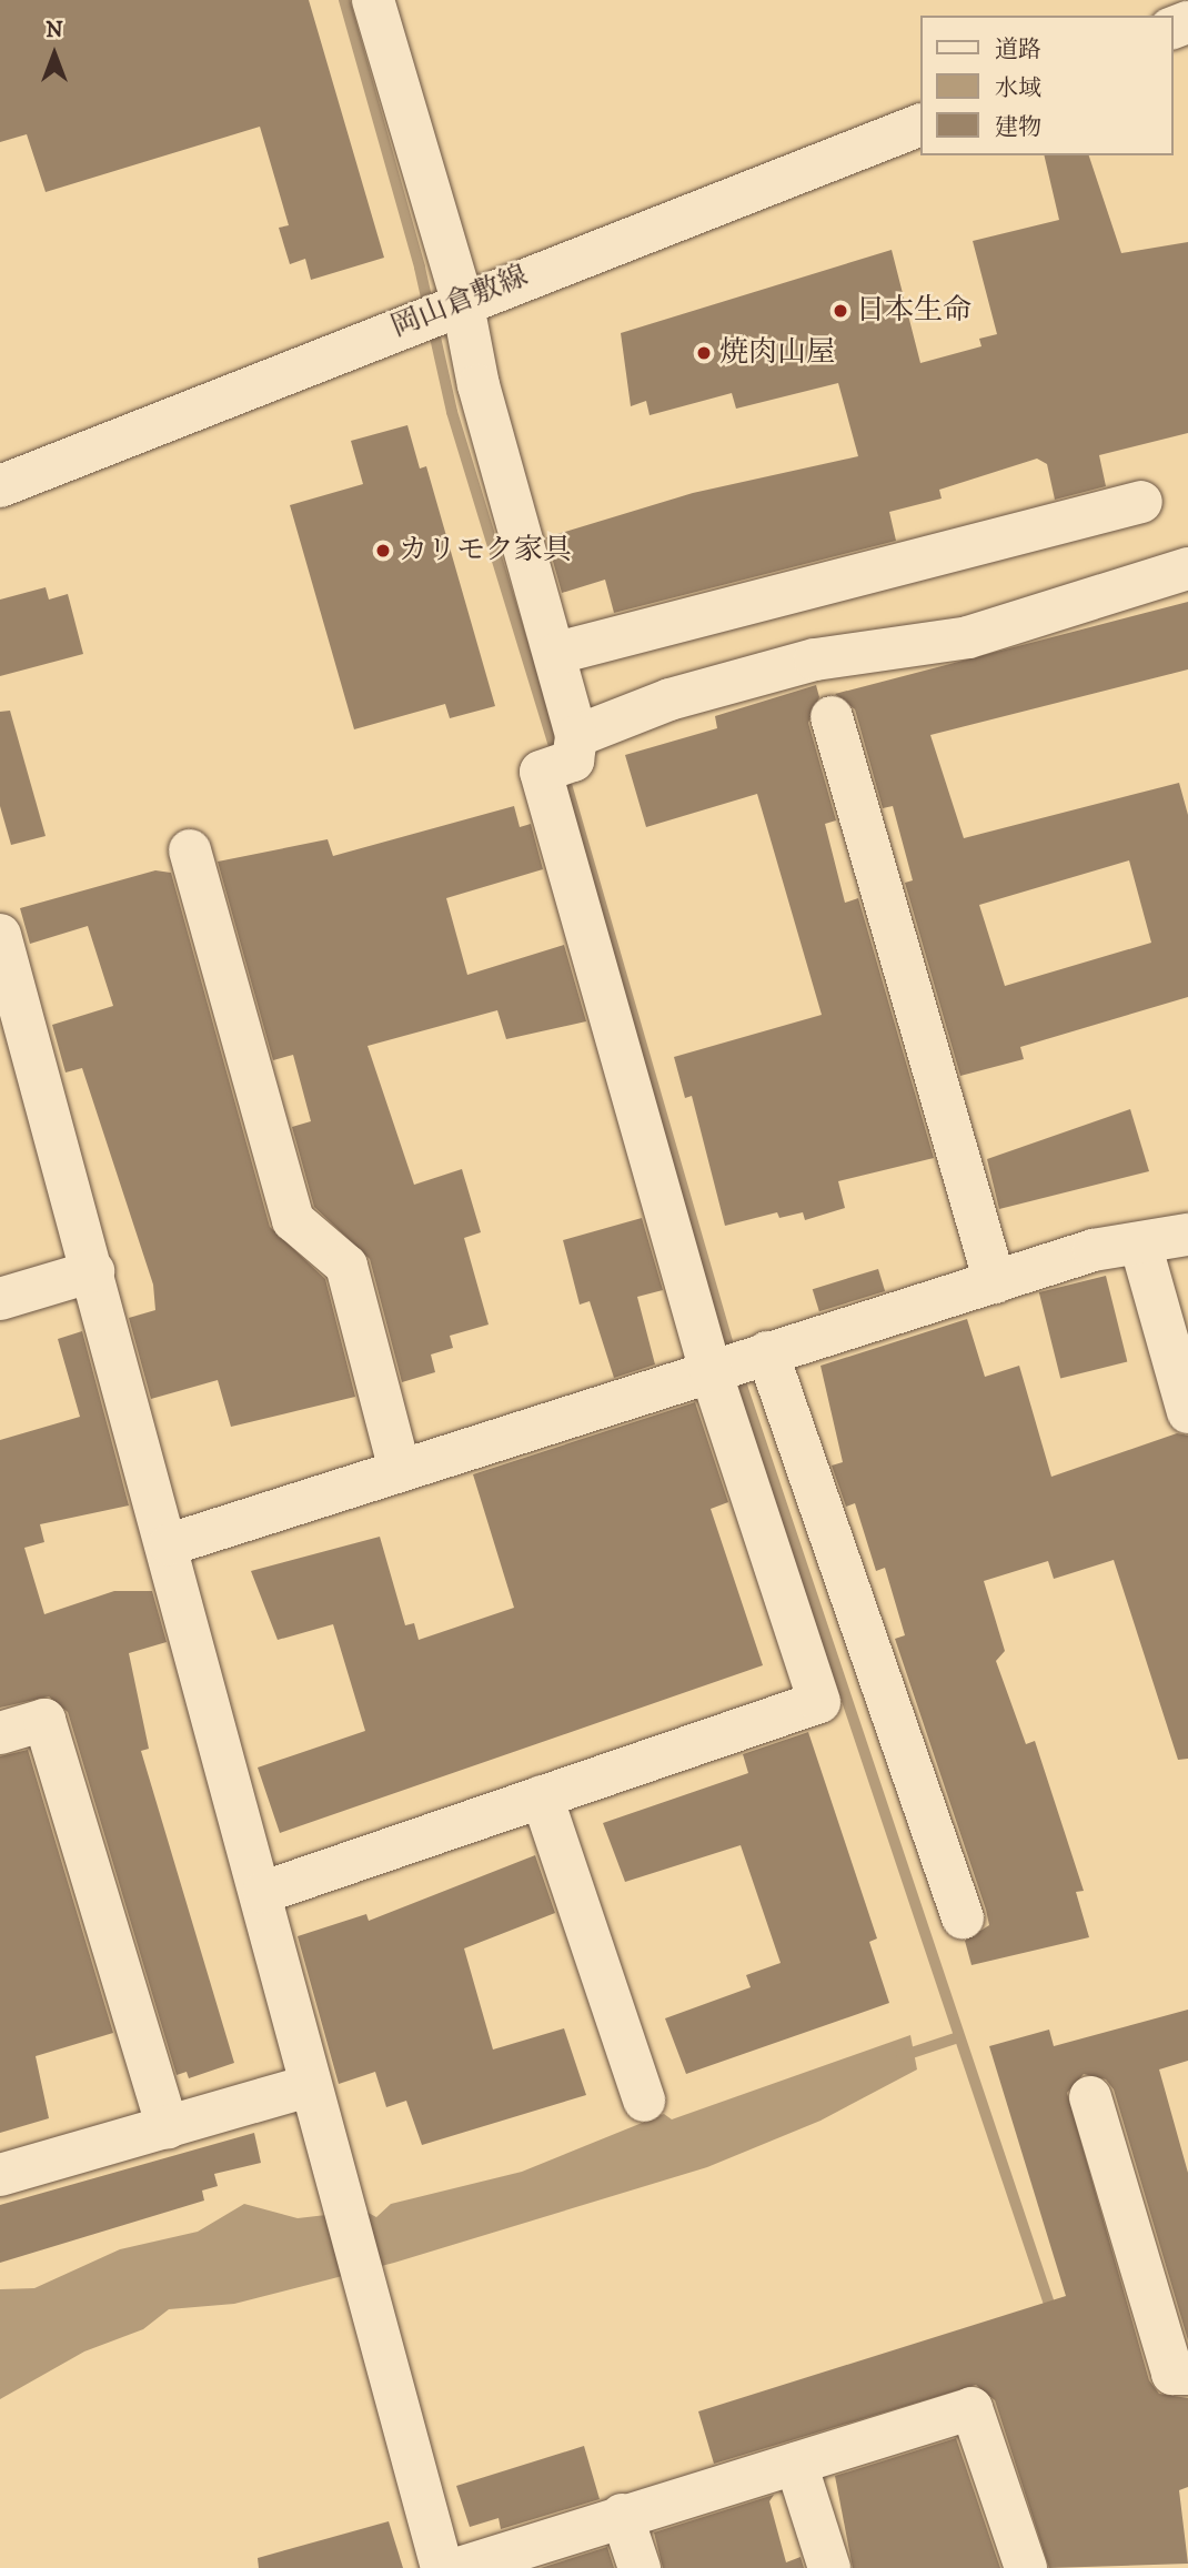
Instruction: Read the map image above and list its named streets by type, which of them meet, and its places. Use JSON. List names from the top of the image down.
{
  "streets": {
    "street": ["岡山倉敷線"]
  },
  "places": ["日本生命", "焼肉山屋", "カリモク家具"],
  "legend": ["道路", "水域", "建物"],
  "north": "top"
}
